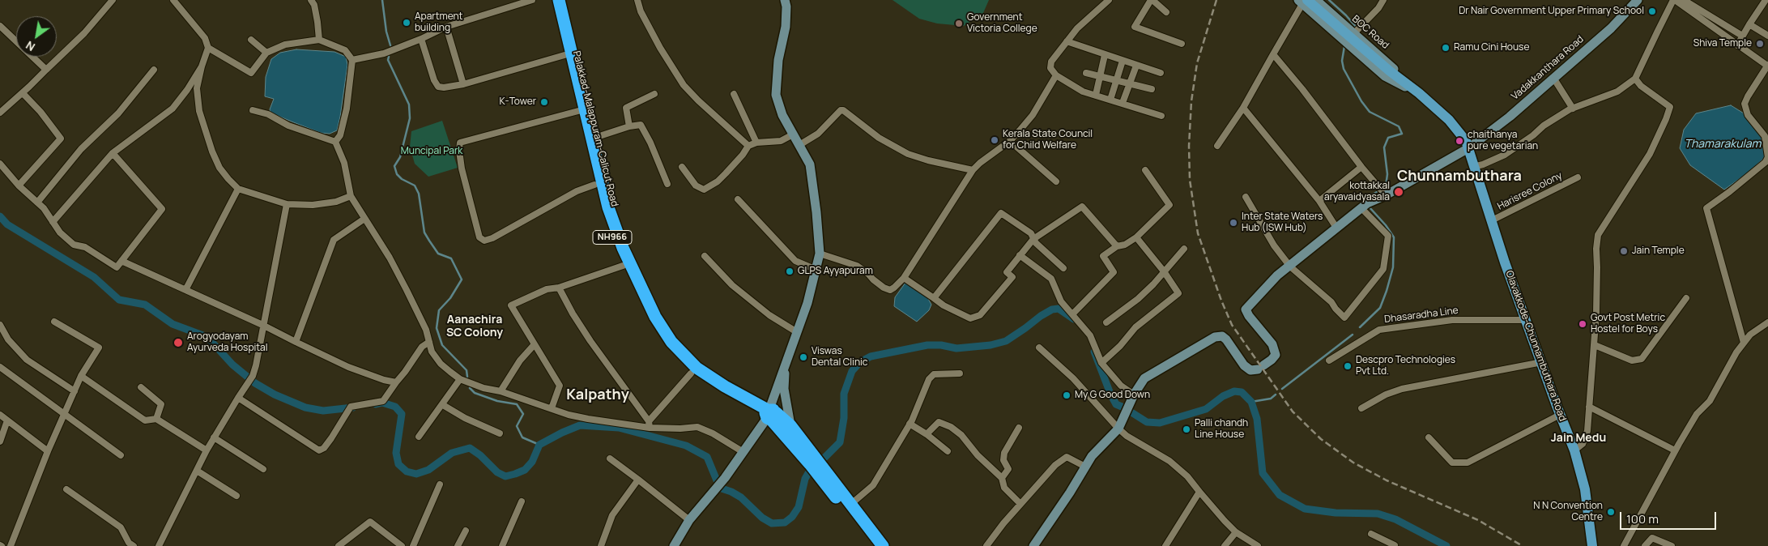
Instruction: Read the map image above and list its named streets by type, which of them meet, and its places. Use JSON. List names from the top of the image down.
{
  "streets": {
    "highway": ["Palakkad-Malappuram-Calicut Road", "NH966"],
    "main road": ["Olavakkode-Chunnambuthara Road"],
    "street": [
      "BOC Road",
      "Vadakkanthara Road",
      "Harisree Colony",
      "Dhasaradha Line"
    ]
  },
  "crossings": [
    ["BOC Road", "Olavakkode-Chunnambuthara Road"],
    ["Vadakkanthara Road", "Olavakkode-Chunnambuthara Road"],
    ["Harisree Colony", "Olavakkode-Chunnambuthara Road"],
    ["Dhasaradha Line", "Olavakkode-Chunnambuthara Road"]
  ],
  "districts": [
    "Chunnambuthara",
    "Aanachira SC Colony",
    "Kalpathy",
    "Jain Medu"
  ],
  "water": ["Thamarakulam"],
  "parks": ["Muncipal Park"],
  "places": [
    "Dr Nair Government Upper Primary School",
    "Apartment building",
    "Government Victoria College",
    "Shiva Temple",
    "Ramu Cini House",
    "K-Tower",
    "Kerala State Council for Child Welfare",
    "chaithanya pure vegetarian",
    "kottakkal aryavaidyasala",
    "Inter State Waters Hub (ISW Hub)",
    "Jain Temple",
    "GLPS Ayyapuram",
    "Govt Post Metric Hostel for Boys",
    "Arogyodayam Ayurveda Hospital",
    "Viswas Dental Clinic",
    "Descpro Technologies Pvt Ltd.",
    "My G Good Down",
    "Palli chandh Line House",
    "N N Convention Centre"
  ],
  "scale_bar": "100 m",
  "north": "bottom left"
}
